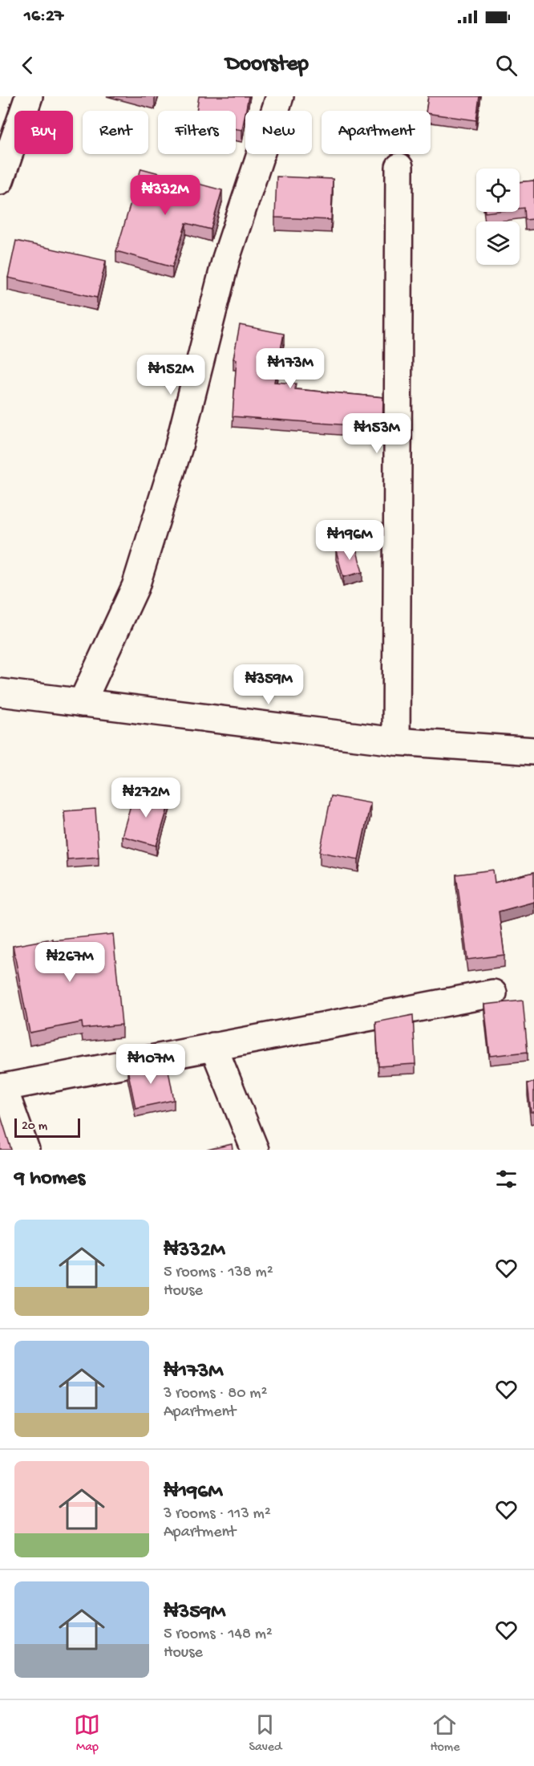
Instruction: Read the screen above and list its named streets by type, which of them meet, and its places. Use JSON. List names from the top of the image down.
{
  "scale_bar": "20 m",
  "page": {
    "status": "16:27",
    "header": "Doorstep",
    "chip": [
      "Buy",
      "Rent",
      "Filters",
      "New",
      "Apartment"
    ],
    "price": [
      "₦332M",
      "₦173M",
      "₦152M",
      "₦153M",
      "₦196M",
      "₦359M",
      "₦272M",
      "₦267M",
      "₦107M"
    ],
    "scale": "20 m",
    "heading": "9 homes",
    "list": [
      {
        "name": "₦332M",
        "note": "5 rooms · 138 m² · House"
      },
      {
        "name": "₦173M",
        "note": "3 rooms · 80 m² · Apartment"
      },
      {
        "name": "₦196M",
        "note": "3 rooms · 113 m² · Apartment"
      },
      {
        "name": "₦359M",
        "note": "5 rooms · 148 m² · House"
      }
    ],
    "tabs": ["Map", "Saved", "Home"]
  }
}
